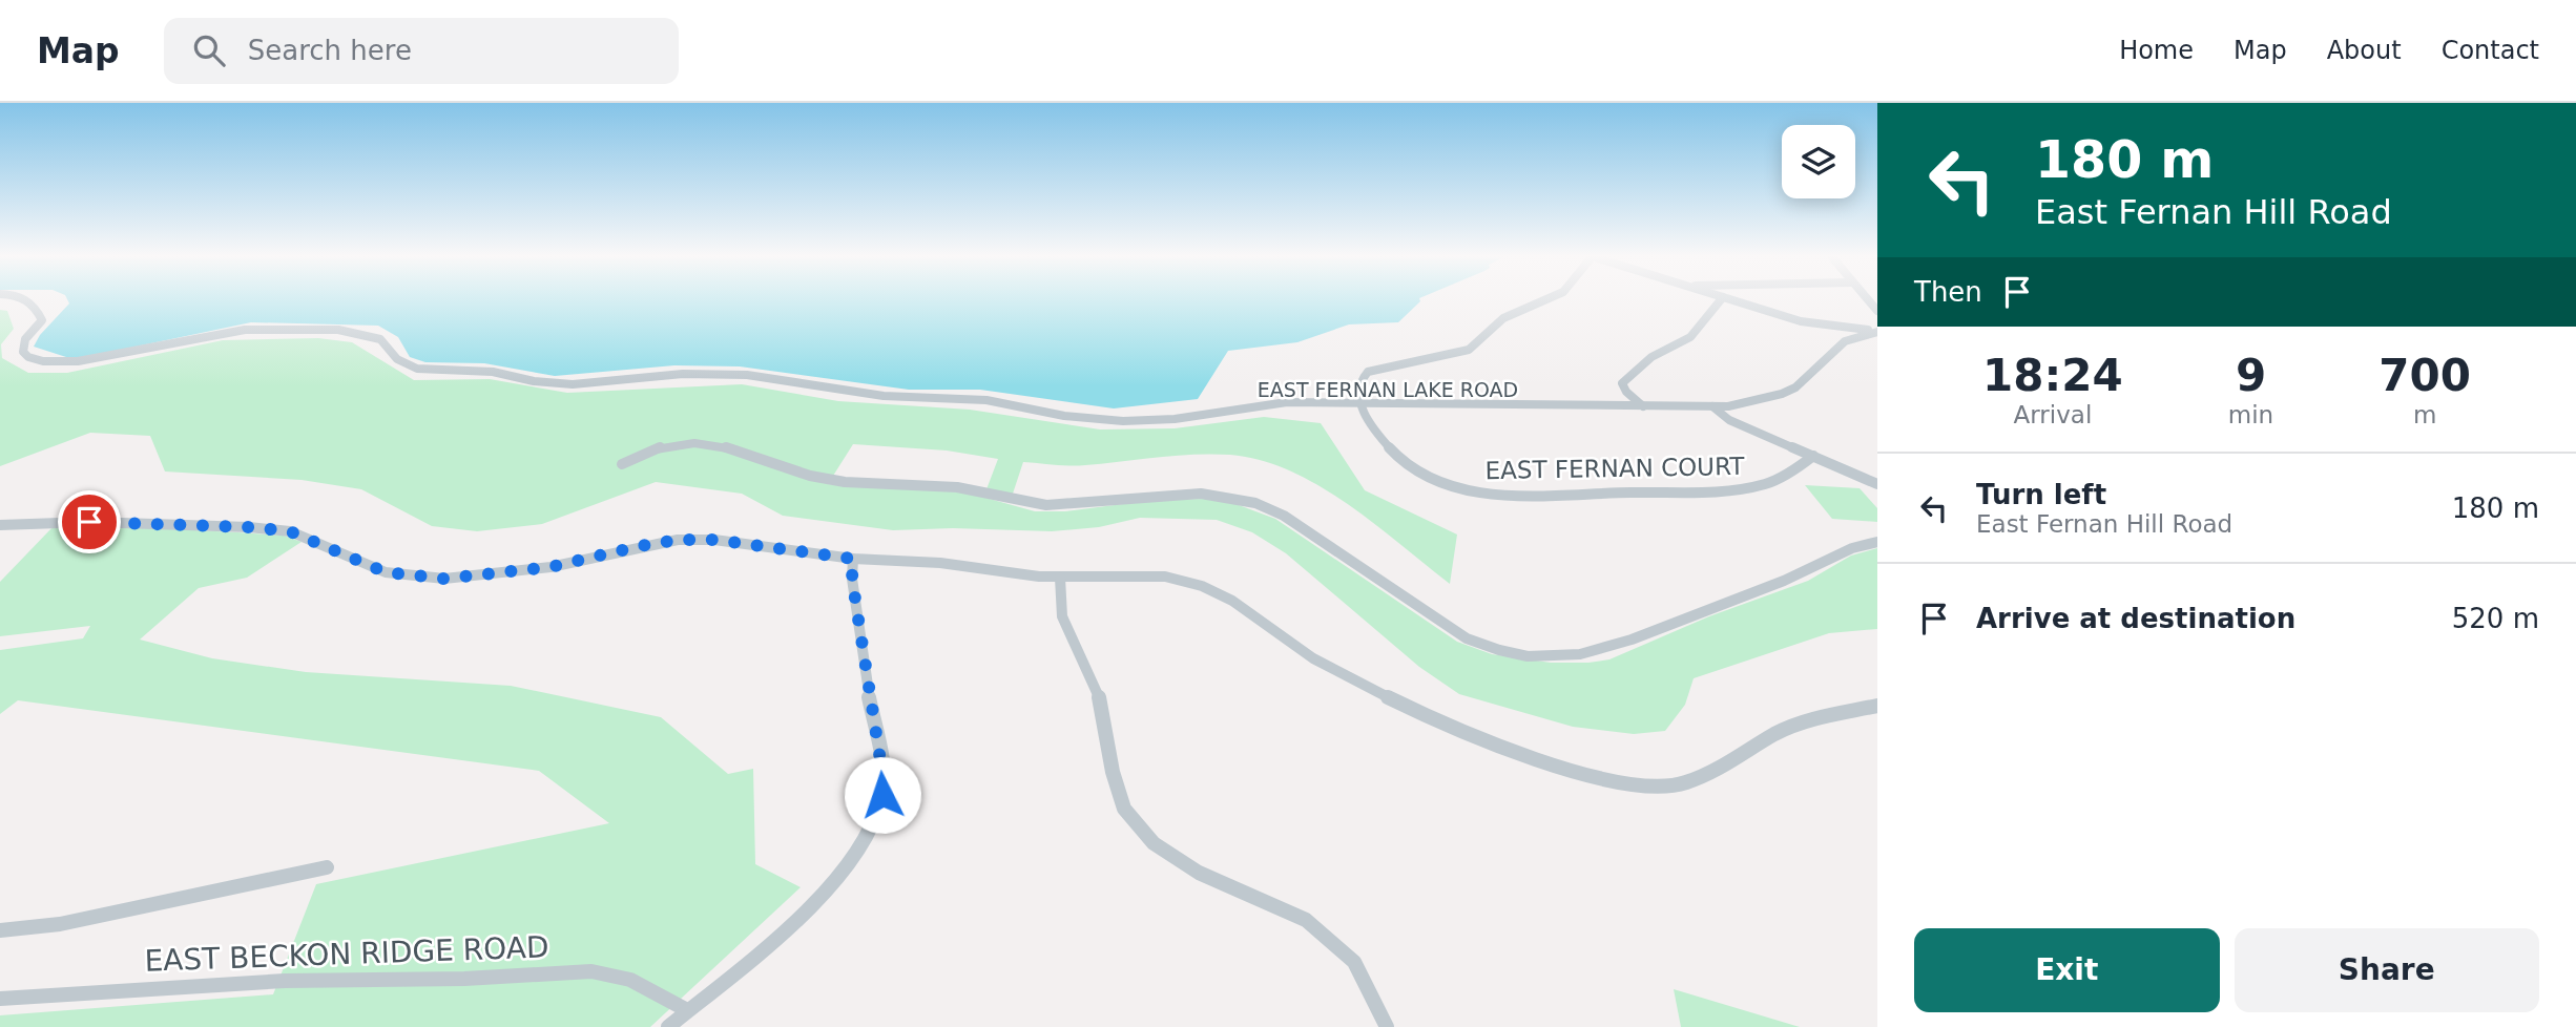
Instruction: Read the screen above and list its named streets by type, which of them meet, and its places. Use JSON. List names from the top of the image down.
{
  "streets": {
    "street": ["EAST FERNAN LAKE ROAD", "EAST FERNAN COURT", "EAST BECKON RIDGE ROAD"]
  },
  "crossings": [
    ["EAST FERNAN LAKE ROAD", "EAST FERNAN COURT"]
  ],
  "page": {
    "header": "Map",
    "search": "Search here",
    "nav": [
      "Home",
      "Map",
      "About",
      "Contact"
    ],
    "turn": ["180 m", "East Fernan Hill Road"],
    "then": "Then",
    "eta": [
      "18:24",
      "Arrival",
      "9",
      "min",
      "700",
      "m"
    ],
    "list": [
      {
        "name": "Turn left",
        "note": "East Fernan Hill Road",
        "value": "180 m"
      },
      {
        "name": "Arrive at destination",
        "value": "520 m"
      }
    ],
    "buttons": ["Exit", "Share"]
  }
}
